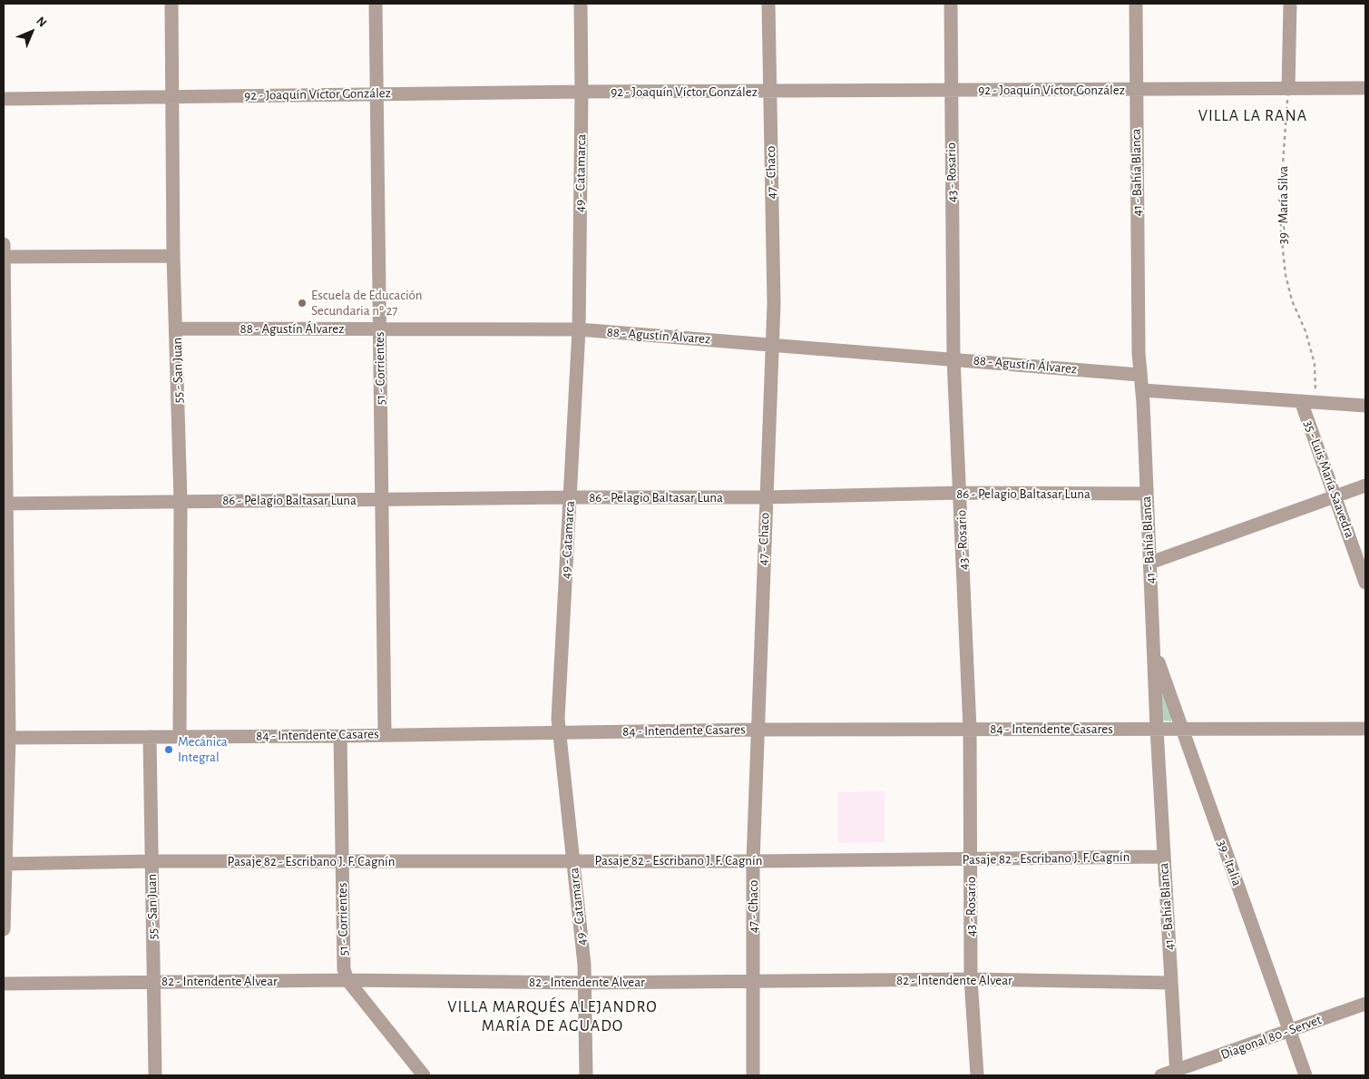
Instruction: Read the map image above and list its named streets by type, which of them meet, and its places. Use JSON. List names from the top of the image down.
{
  "streets": {
    "street": [
      "92 - Joaquín Víctor González",
      "47 - Chaco",
      "43 - Rosario",
      "41 - Bahía Blanca",
      "49 - Catamarca",
      "88 - Agustín Álvarez",
      "51 - Corrientes",
      "55 - San Juan",
      "35 - Luis María Saavedra",
      "86 - Pelagio Baltasar Luna",
      "84 - Intendente Casares",
      "Pasaje 82 - Escribano J. F. Cagnín",
      "39 - Italia",
      "82 - Intendente Alvear",
      "Diagonal 80 - Servet"
    ],
    "path": ["39 - María Silva"]
  },
  "crossings": [
    ["92 - Joaquín Víctor González", "47 - Chaco"],
    ["92 - Joaquín Víctor González", "43 - Rosario"],
    ["92 - Joaquín Víctor González", "41 - Bahía Blanca"],
    ["92 - Joaquín Víctor González", "49 - Catamarca"],
    ["92 - Joaquín Víctor González", "39 - María Silva"],
    ["92 - Joaquín Víctor González", "51 - Corrientes"],
    ["92 - Joaquín Víctor González", "55 - San Juan"],
    ["47 - Chaco", "88 - Agustín Álvarez"],
    ["47 - Chaco", "86 - Pelagio Baltasar Luna"],
    ["47 - Chaco", "84 - Intendente Casares"],
    ["47 - Chaco", "Pasaje 82 - Escribano J. F. Cagnín"],
    ["47 - Chaco", "82 - Intendente Alvear"],
    ["43 - Rosario", "88 - Agustín Álvarez"],
    ["43 - Rosario", "86 - Pelagio Baltasar Luna"],
    ["43 - Rosario", "84 - Intendente Casares"],
    ["43 - Rosario", "Pasaje 82 - Escribano J. F. Cagnín"],
    ["43 - Rosario", "82 - Intendente Alvear"],
    ["41 - Bahía Blanca", "88 - Agustín Álvarez"],
    ["41 - Bahía Blanca", "86 - Pelagio Baltasar Luna"],
    ["41 - Bahía Blanca", "84 - Intendente Casares"],
    ["41 - Bahía Blanca", "Pasaje 82 - Escribano J. F. Cagnín"],
    ["41 - Bahía Blanca", "39 - Italia"],
    ["41 - Bahía Blanca", "82 - Intendente Alvear"],
    ["41 - Bahía Blanca", "Diagonal 80 - Servet"],
    ["49 - Catamarca", "88 - Agustín Álvarez"],
    ["49 - Catamarca", "86 - Pelagio Baltasar Luna"],
    ["49 - Catamarca", "84 - Intendente Casares"],
    ["49 - Catamarca", "Pasaje 82 - Escribano J. F. Cagnín"],
    ["49 - Catamarca", "82 - Intendente Alvear"],
    ["88 - Agustín Álvarez", "51 - Corrientes"],
    ["88 - Agustín Álvarez", "55 - San Juan"],
    ["51 - Corrientes", "86 - Pelagio Baltasar Luna"],
    ["51 - Corrientes", "84 - Intendente Casares"],
    ["51 - Corrientes", "Pasaje 82 - Escribano J. F. Cagnín"],
    ["51 - Corrientes", "82 - Intendente Alvear"],
    ["55 - San Juan", "86 - Pelagio Baltasar Luna"],
    ["55 - San Juan", "84 - Intendente Casares"],
    ["55 - San Juan", "Pasaje 82 - Escribano J. F. Cagnín"],
    ["55 - San Juan", "82 - Intendente Alvear"],
    ["84 - Intendente Casares", "39 - Italia"],
    ["39 - Italia", "Diagonal 80 - Servet"]
  ],
  "districts": ["VILLA LA RANA", "VILLA MARQUÉS ALEJANDRO MARÍA DE AGUADO"],
  "places": ["Escuela de Educación Secundaria nº 27", "Mecánica Integral"],
  "north": "top right"
}
